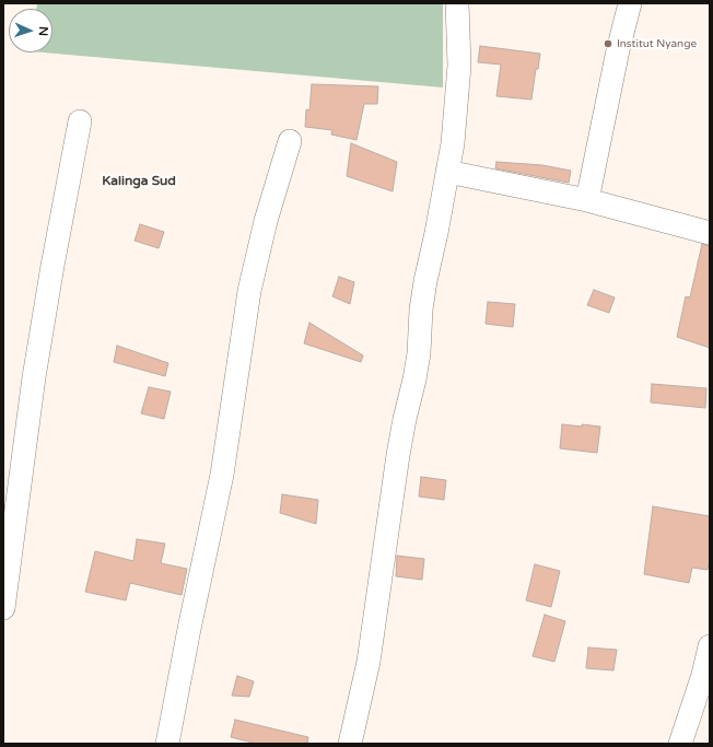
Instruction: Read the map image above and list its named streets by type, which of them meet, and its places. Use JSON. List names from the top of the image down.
{
  "districts": ["Kalinga Sud"],
  "places": ["Institut Nyange"],
  "north": "right"
}
